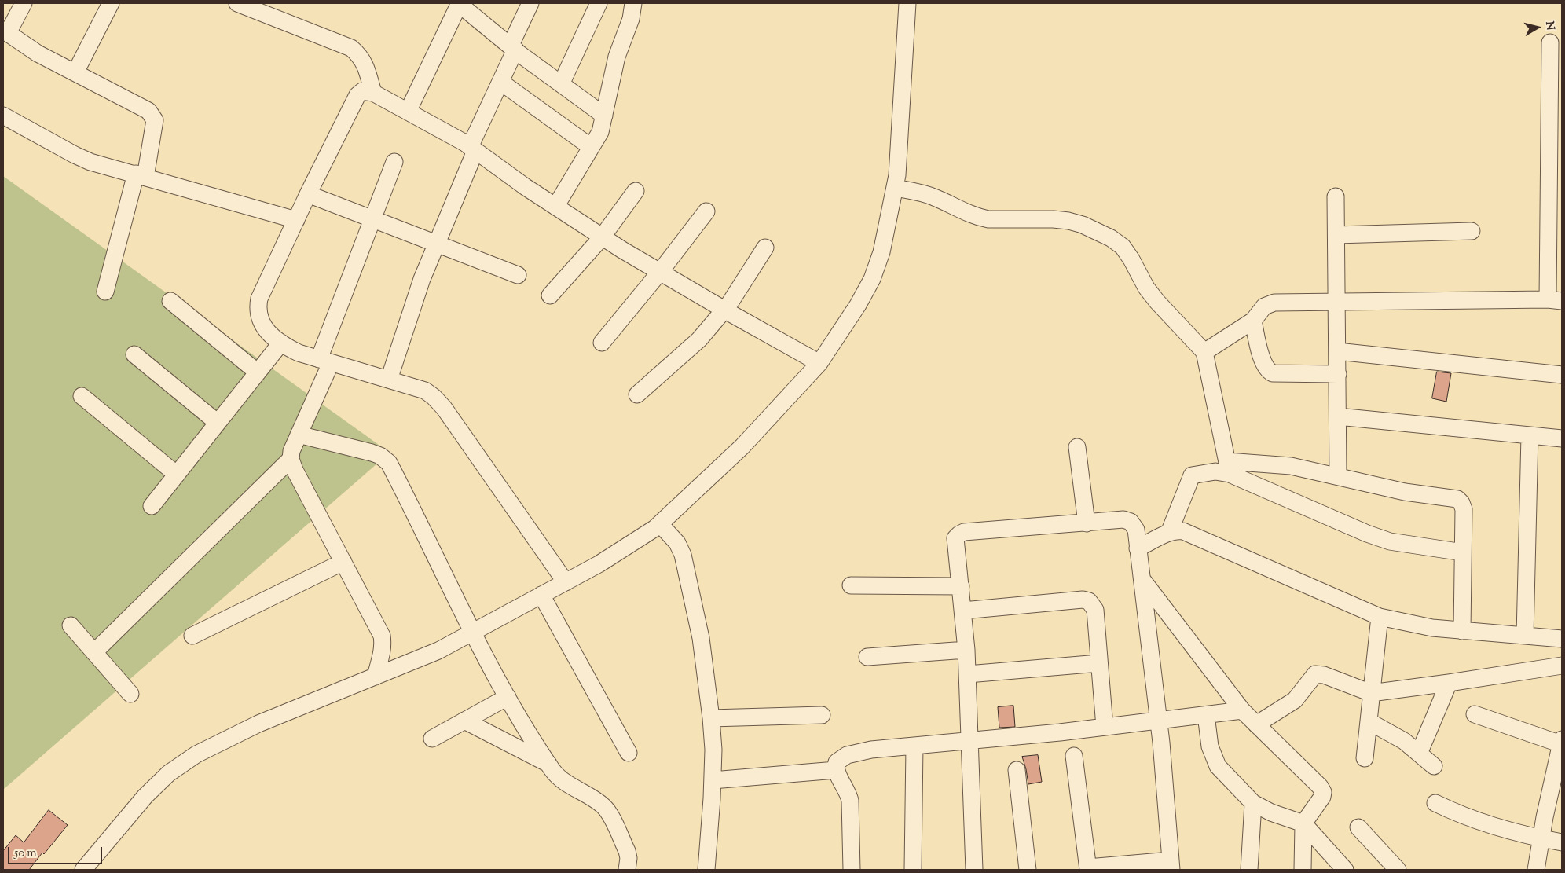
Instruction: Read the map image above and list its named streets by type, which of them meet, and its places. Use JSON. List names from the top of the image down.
{
  "scale_bar": "50 m",
  "north": "right"
}
